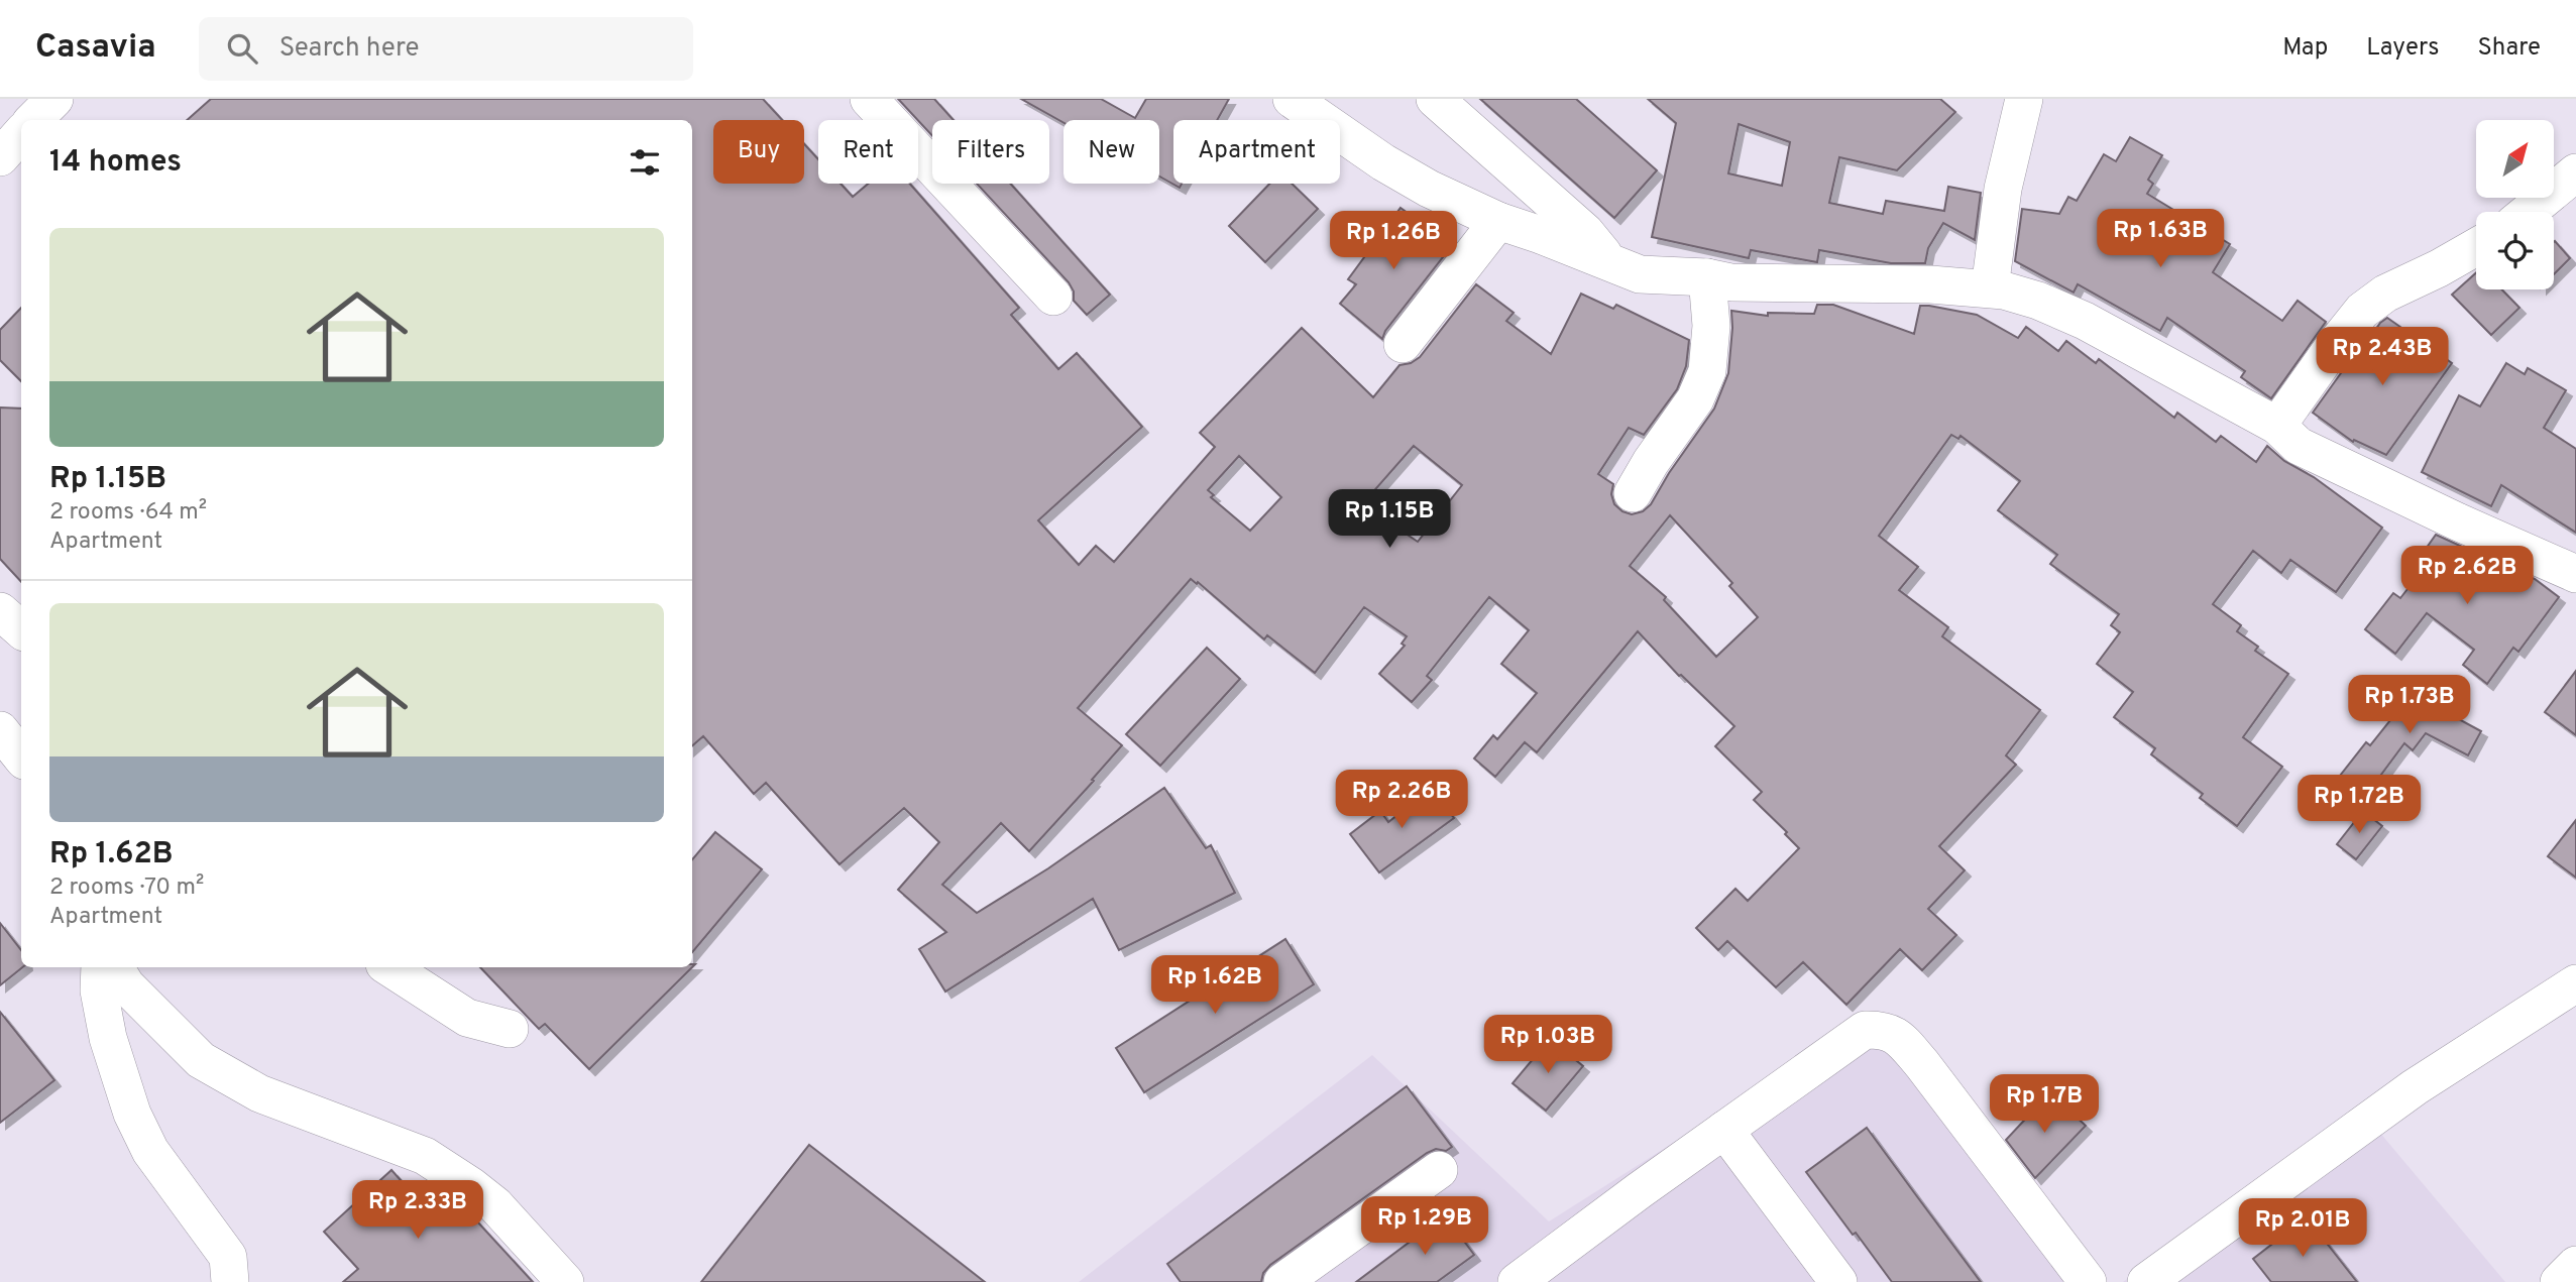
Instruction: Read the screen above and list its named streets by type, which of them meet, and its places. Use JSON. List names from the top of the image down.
{
  "north": "top right",
  "page": {
    "header": "Casavia",
    "search": "Search here",
    "nav": ["Map", "Layers", "Share"],
    "chip": [
      "Buy",
      "Rent",
      "Filters",
      "New",
      "Apartment"
    ],
    "heading": "14 homes",
    "list": [
      {
        "name": "Rp 1.15B",
        "note": "2 rooms · 64 m² · Apartment"
      },
      {
        "name": "Rp 1.62B",
        "note": "2 rooms · 70 m² · Apartment"
      }
    ],
    "price": [
      "Rp 1.63B",
      "Rp 1.26B",
      "Rp 2.43B",
      "Rp 1.15B",
      "Rp 2.62B",
      "Rp 1.73B",
      "Rp 2.26B",
      "Rp 1.72B",
      "Rp 1.62B",
      "Rp 1.03B",
      "Rp 1.7B",
      "Rp 2.33B",
      "Rp 1.29B",
      "Rp 2.01B"
    ]
  }
}
